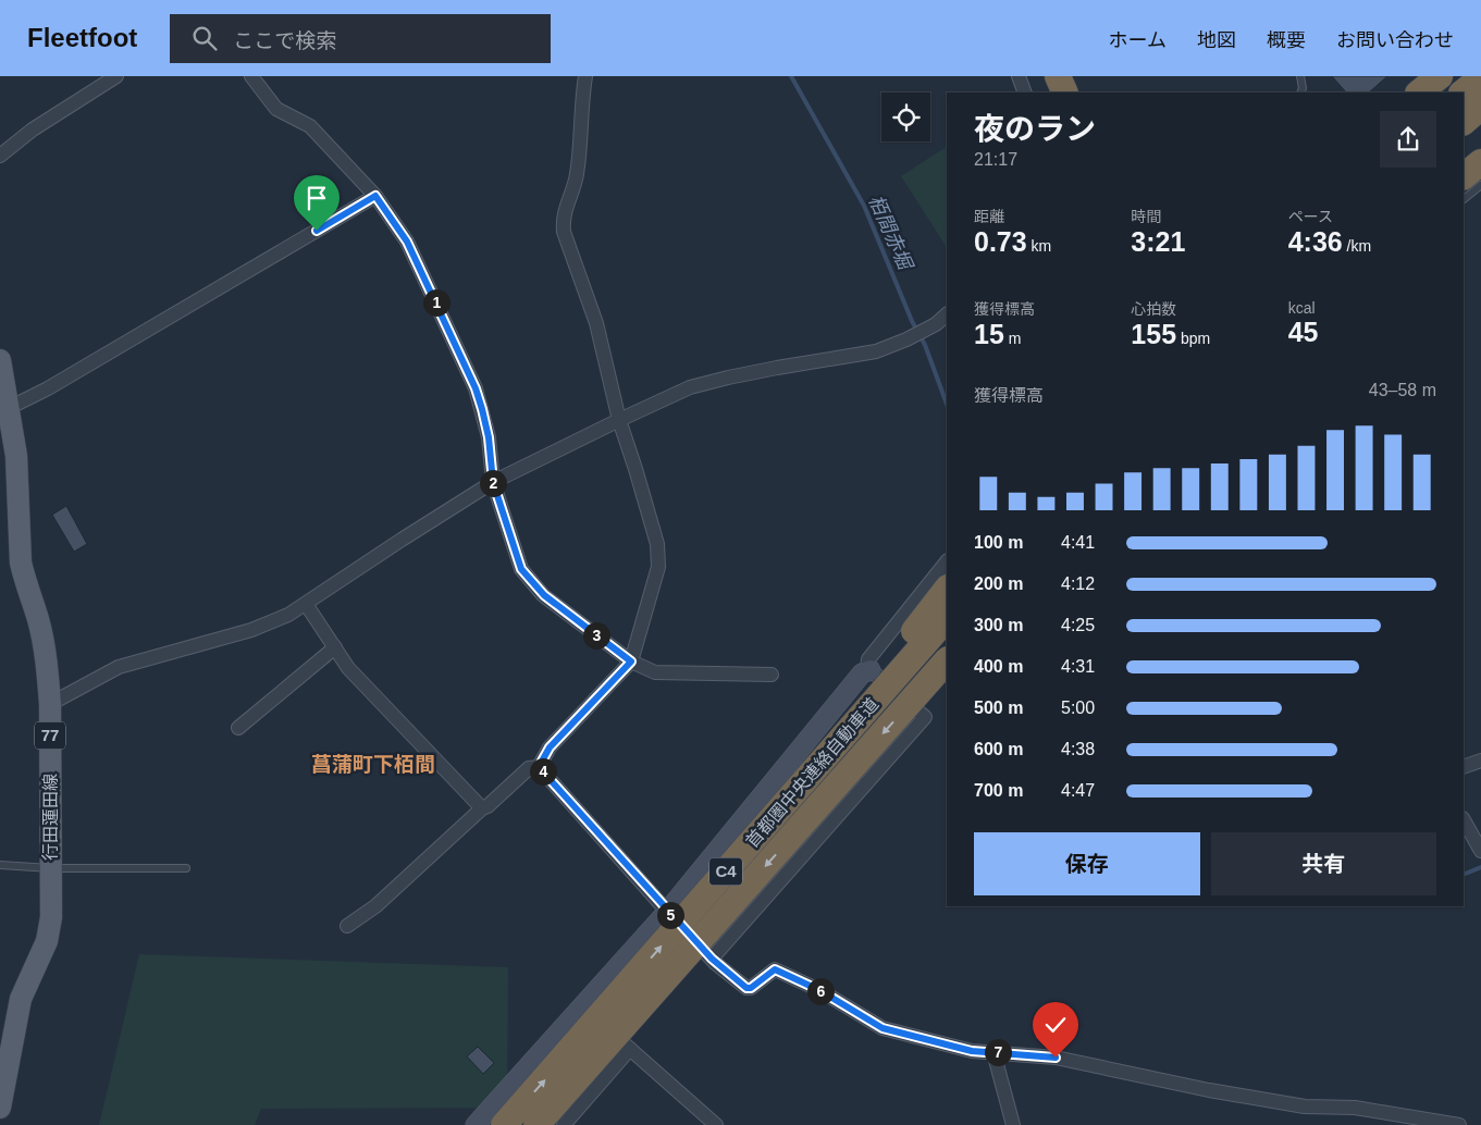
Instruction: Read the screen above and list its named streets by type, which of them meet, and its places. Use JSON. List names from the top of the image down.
{
  "streets": {
    "highway": ["首都圏中央連絡自動車道", "C4"],
    "main road": ["77", "行田蓮田線"]
  },
  "districts": ["菖蒲町下栢間"],
  "water": ["栢間赤堀"],
  "page": {
    "header": "Fleetfoot",
    "search": "ここで検索",
    "nav": [
      "ホーム",
      "地図",
      "概要",
      "お問い合わせ"
    ],
    "heading": ["夜のラン", "21:17"],
    "stats": [
      ["距離", "0.73 km"],
      ["時間", "3:21"],
      ["ペース", "4:36 /km"],
      ["獲得標高", "15 m"],
      ["心拍数", "155 bpm"],
      ["kcal", "45"]
    ],
    "pins": [
      "1",
      "2",
      "3",
      "4",
      "5",
      "6",
      "7"
    ],
    "chart": ["獲得標高", "43–58 m"],
    "list": [
      {
        "name": "100 m",
        "note": "4:41"
      },
      {
        "name": "200 m",
        "note": "4:12"
      },
      {
        "name": "300 m",
        "note": "4:25"
      },
      {
        "name": "400 m",
        "note": "4:31"
      },
      {
        "name": "500 m",
        "note": "5:00"
      },
      {
        "name": "600 m",
        "note": "4:38"
      },
      {
        "name": "700 m",
        "note": "4:47"
      }
    ],
    "buttons": ["保存", "共有"]
  }
}
